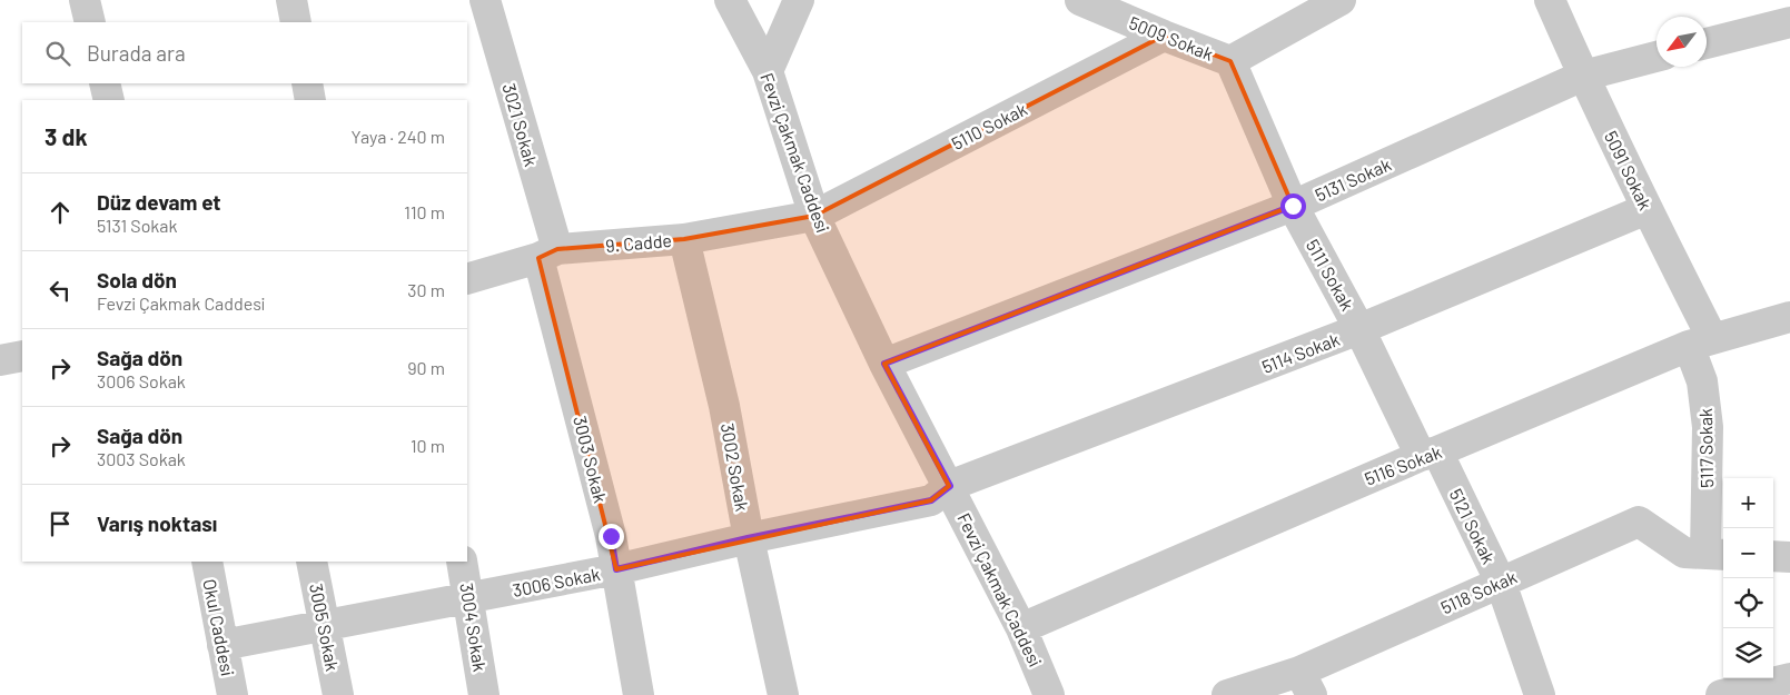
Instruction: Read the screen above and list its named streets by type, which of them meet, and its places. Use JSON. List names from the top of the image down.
{
  "streets": {
    "street": [
      "5009 Sokak",
      "3021 Sokak",
      "5110 Sokak",
      "Fevzi Çakmak Caddesi",
      "5091 Sokak",
      "5131 Sokak",
      "9. Cadde",
      "5111 Sokak",
      "5114 Sokak",
      "5117 Sokak",
      "3003 Sokak",
      "5116 Sokak",
      "3002 Sokak",
      "5121 Sokak",
      "3006 Sokak",
      "5118 Sokak",
      "Okul Caddesi",
      "3005 Sokak",
      "3004 Sokak"
    ]
  },
  "crossings": [
    ["5009 Sokak", "5110 Sokak"],
    ["5009 Sokak", "5111 Sokak"],
    ["3021 Sokak", "9. Cadde"],
    ["3021 Sokak", "3003 Sokak"],
    ["5110 Sokak", "Fevzi Çakmak Caddesi"],
    ["5110 Sokak", "9. Cadde"],
    ["Fevzi Çakmak Caddesi", "5131 Sokak"],
    ["Fevzi Çakmak Caddesi", "9. Cadde"],
    ["Fevzi Çakmak Caddesi", "5114 Sokak"],
    ["Fevzi Çakmak Caddesi", "5116 Sokak"],
    ["Fevzi Çakmak Caddesi", "3006 Sokak"],
    ["5091 Sokak", "5131 Sokak"],
    ["5091 Sokak", "5114 Sokak"],
    ["5091 Sokak", "5117 Sokak"],
    ["5091 Sokak", "5116 Sokak"],
    ["5131 Sokak", "5111 Sokak"],
    ["9. Cadde", "3003 Sokak"],
    ["9. Cadde", "3002 Sokak"],
    ["5111 Sokak", "5114 Sokak"],
    ["5111 Sokak", "5116 Sokak"],
    ["5111 Sokak", "5121 Sokak"],
    ["5114 Sokak", "3006 Sokak"],
    ["5117 Sokak", "5116 Sokak"],
    ["5117 Sokak", "5118 Sokak"],
    ["3003 Sokak", "3006 Sokak"],
    ["5116 Sokak", "5121 Sokak"],
    ["3002 Sokak", "3006 Sokak"],
    ["5121 Sokak", "5118 Sokak"],
    ["3006 Sokak", "Okul Caddesi"],
    ["3006 Sokak", "3005 Sokak"],
    ["3006 Sokak", "3004 Sokak"]
  ],
  "north": "bottom left",
  "page": {
    "search": "Burada ara",
    "heading": ["3 dk", "Yaya · 240 m"],
    "list": [
      ["Düz devam et", "5131 Sokak", "110 m"],
      ["Sola dön", "Fevzi Çakmak Caddesi", "30 m"],
      ["Sağa dön", "3006 Sokak", "90 m"],
      ["Sağa dön", "3003 Sokak", "10 m"],
      "Varış noktası"
    ],
    "map_buttons": ["+", "−"]
  }
}
